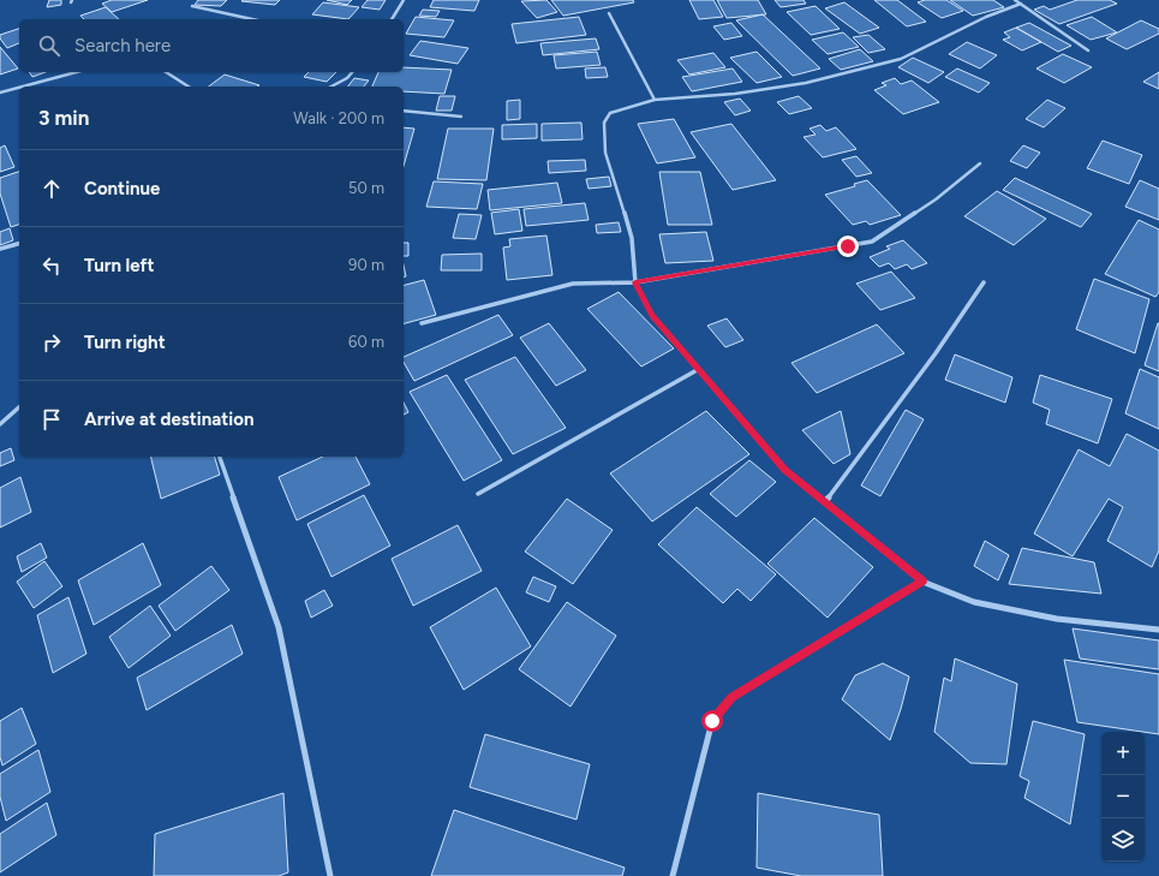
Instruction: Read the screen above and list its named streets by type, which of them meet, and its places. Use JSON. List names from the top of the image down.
{
  "page": {
    "search": "Search here",
    "heading": ["3 min", "Walk · 200 m"],
    "list": [
      ["Continue", "50 m"],
      ["Turn left", "90 m"],
      ["Turn right", "60 m"],
      "Arrive at destination"
    ],
    "map_buttons": ["+", "−"]
  }
}
